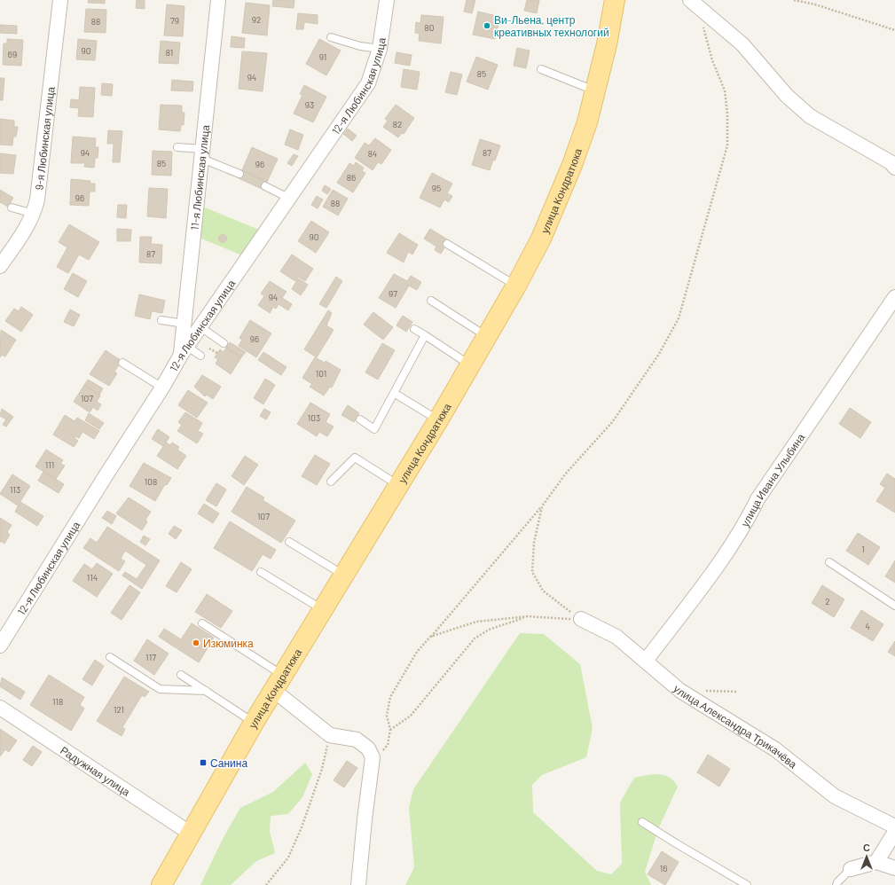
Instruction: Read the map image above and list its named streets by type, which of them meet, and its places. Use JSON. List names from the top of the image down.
{
  "streets": {
    "main road": ["улица Кондратюка"],
    "street": [
      "12-я Любинская улица",
      "9-я Любинская улица",
      "11-я Любинская улица",
      "улица Ивана Улыбина",
      "улица Александра Трикачёва",
      "Радужная улица"
    ]
  },
  "crossings": [
    ["12-я Любинская улица", "11-я Любинская улица"],
    ["улица Кондратюка", "Радужная улица"],
    ["улица Ивана Улыбина", "улица Александра Трикачёва"]
  ],
  "places": {
    "other": ["Ви-Льена, центр креативных технологий", "Изюминка"],
    "transit": ["Санина"]
  },
  "house_numbers": [
    "92",
    "79",
    "88",
    "80",
    "90",
    "81",
    "69",
    "91",
    "85",
    "94",
    "93",
    "82",
    "94",
    "87",
    "84",
    "85",
    "96",
    "86",
    "95",
    "96",
    "88",
    "90",
    "87",
    "97",
    "94",
    "96",
    "101",
    "107",
    "103",
    "111",
    "108",
    "113",
    "107",
    "1",
    "114",
    "2",
    "4",
    "117",
    "118",
    "121",
    "16"
  ],
  "north": "top"
}
